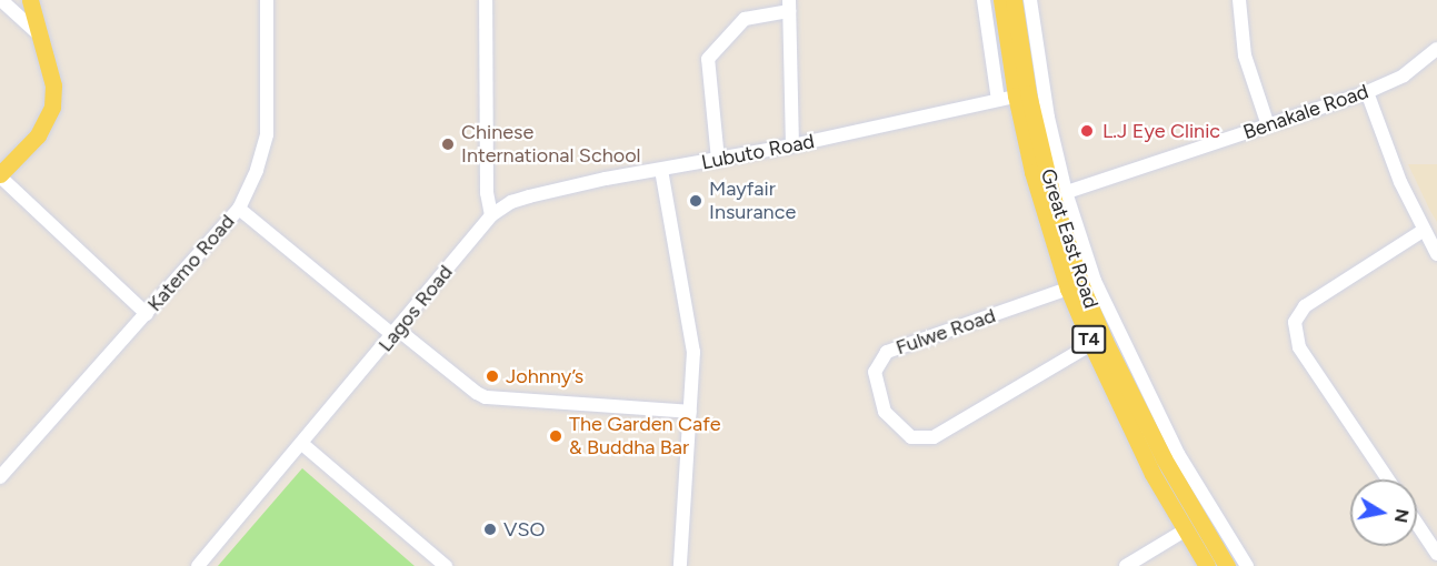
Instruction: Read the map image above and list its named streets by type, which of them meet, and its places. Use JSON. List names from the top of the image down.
{
  "streets": {
    "main road": ["Great East Road", "T4"],
    "street": [
      "Benakale Road",
      "Lubuto Road",
      "Katemo Road",
      "Lagos Road",
      "Fulwe Road"
    ]
  },
  "crossings": [
    ["Benakale Road", "Great East Road"],
    ["Lubuto Road", "Great East Road"],
    ["Lubuto Road", "Lagos Road"],
    ["Great East Road", "Fulwe Road"]
  ],
  "places": [
    "L.J Eye Clinic",
    "Chinese International School",
    "Mayfair Insurance",
    "Johnny’s",
    "The Garden Cafe & Buddha Bar",
    "VSO"
  ],
  "north": "right"
}
